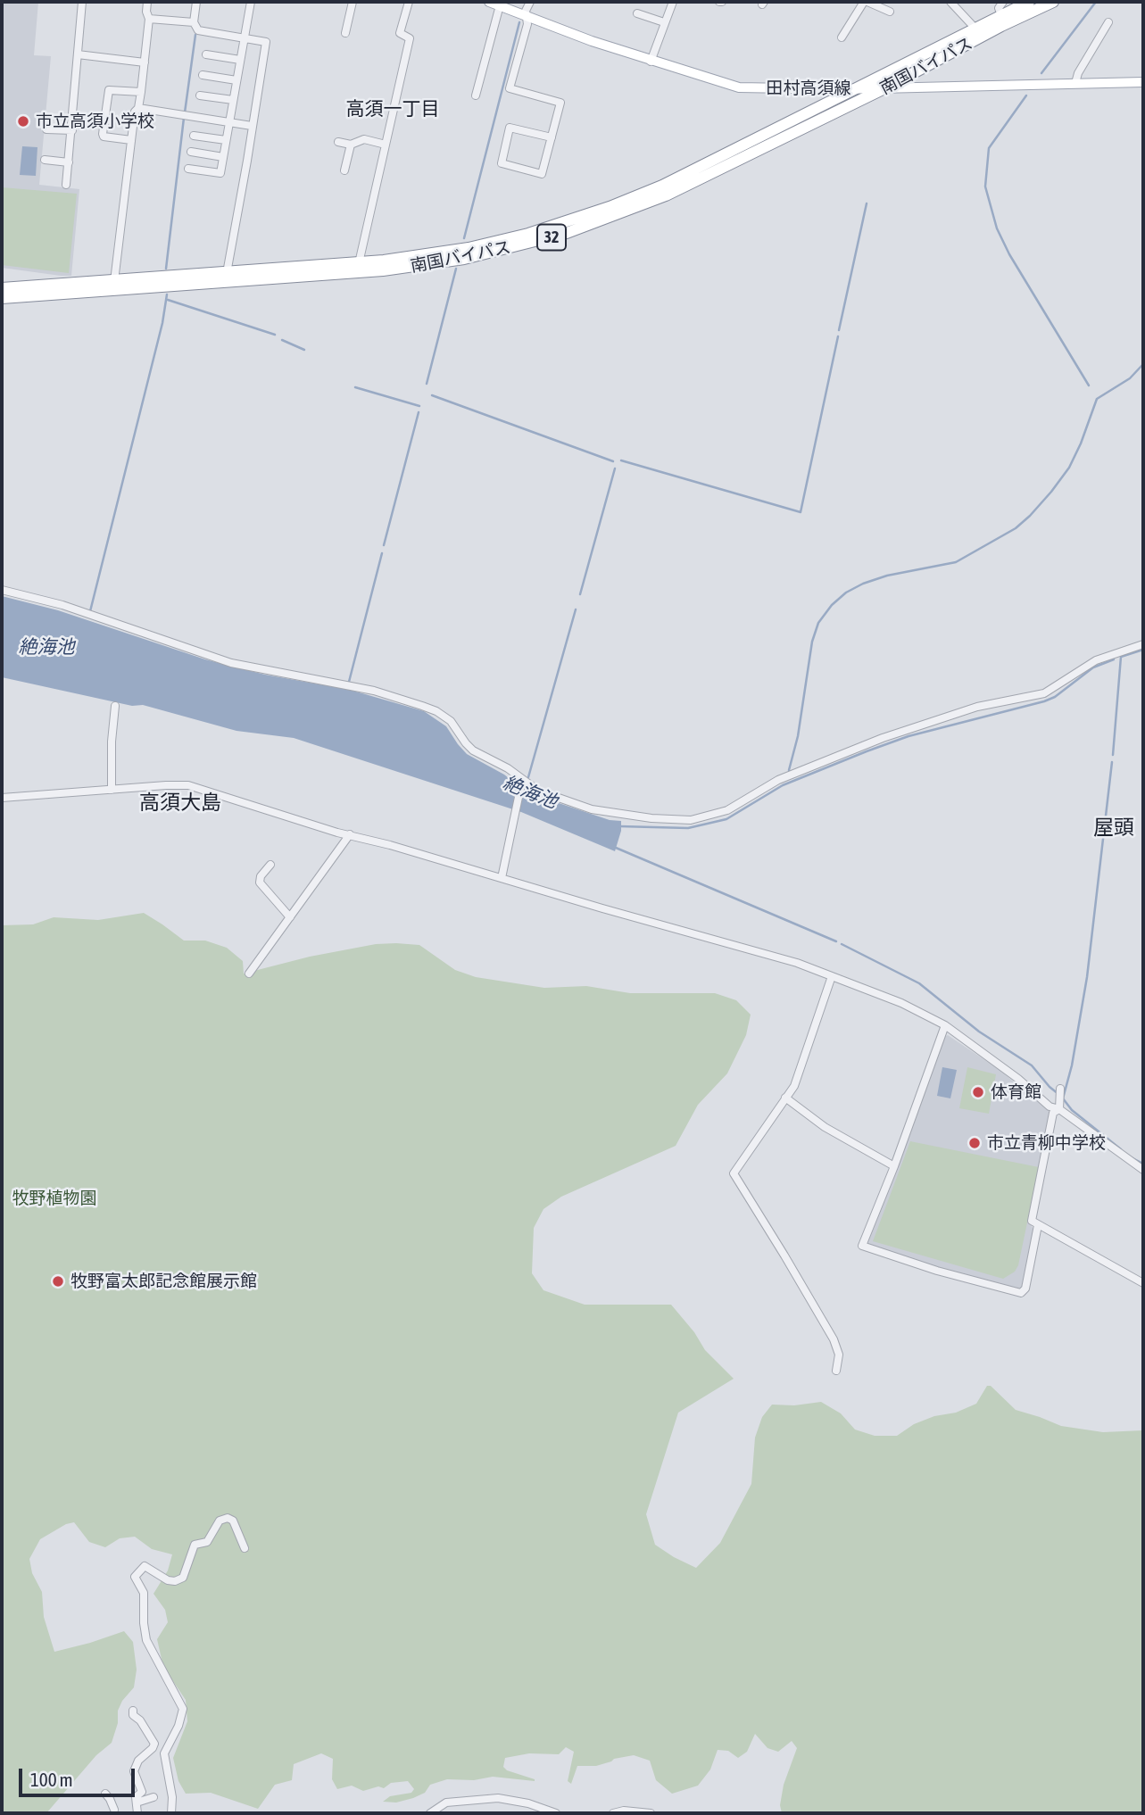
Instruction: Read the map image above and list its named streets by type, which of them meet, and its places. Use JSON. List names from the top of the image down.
{
  "streets": {
    "highway": ["南国バイパス", "32"],
    "main road": ["田村高須線"]
  },
  "crossings": [
    ["南国バイパス", "田村高須線"]
  ],
  "districts": ["高須一丁目", "高須大島", "屋頭"],
  "water": ["絶海池"],
  "parks": ["牧野植物園"],
  "places": [
    "市立高須小学校",
    "体育館",
    "市立青柳中学校",
    "牧野富太郎記念館展示館"
  ],
  "scale_bar": "100 m"
}
